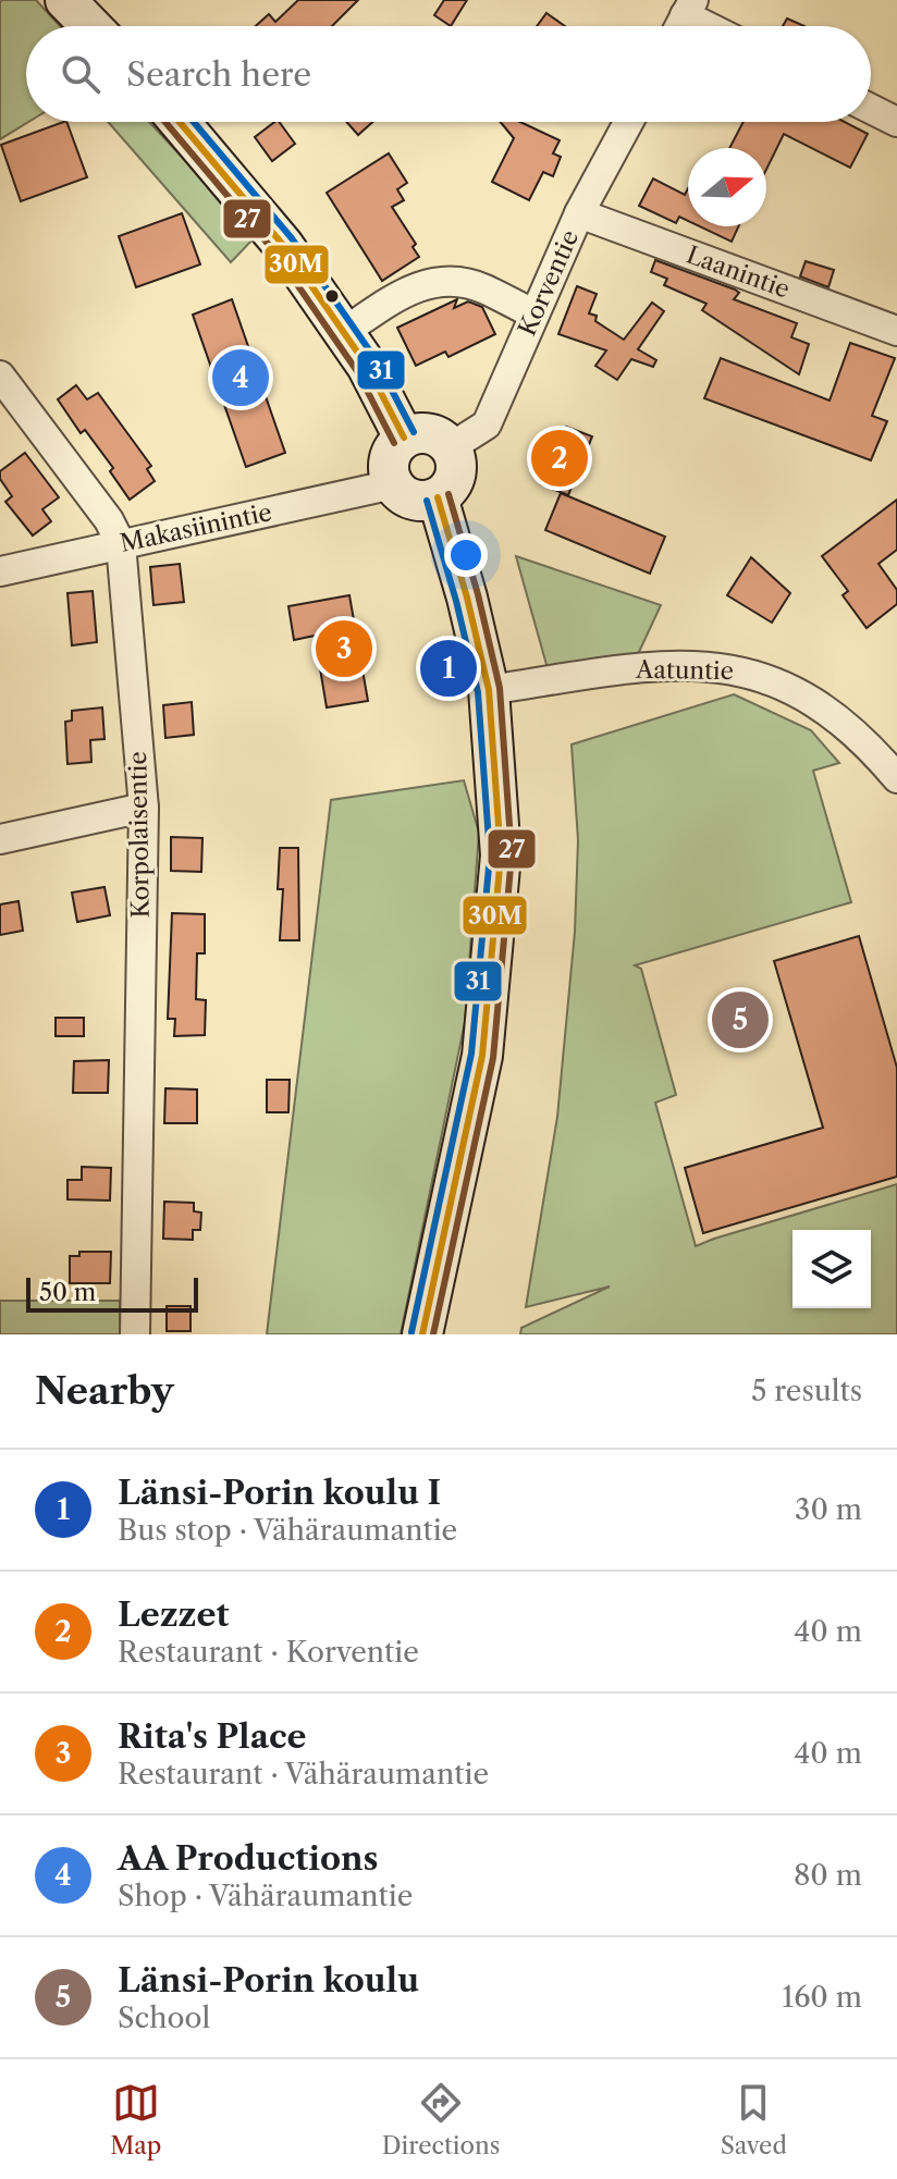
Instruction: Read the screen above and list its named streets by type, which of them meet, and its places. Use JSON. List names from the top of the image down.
{
  "streets": {
    "street": [
      "Laanintie",
      "Korventie",
      "Makasiinintie",
      "Aatuntie",
      "Korpolaisentie"
    ]
  },
  "crossings": [
    ["Laanintie", "Korventie"],
    ["Korventie", "Makasiinintie"],
    ["Makasiinintie", "Korpolaisentie"]
  ],
  "lines": ["transit line 30M", "transit line 27", "transit line 31"],
  "scale_bar": "50 m",
  "north": "right",
  "page": {
    "search": "Search here",
    "pins": [
      "4",
      "2",
      "3",
      "1",
      "5"
    ],
    "scale": "50 m",
    "heading": ["Nearby", "5 results"],
    "list": [
      {
        "mark": "1",
        "name": "Länsi-Porin koulu I",
        "note": "Bus stop · Vähäraumantie",
        "value": "30 m"
      },
      {
        "mark": "2",
        "name": "Lezzet",
        "note": "Restaurant · Korventie",
        "value": "40 m"
      },
      {
        "mark": "3",
        "name": "Rita's Place",
        "note": "Restaurant · Vähäraumantie",
        "value": "40 m"
      },
      {
        "mark": "4",
        "name": "AA Productions",
        "note": "Shop · Vähäraumantie",
        "value": "80 m"
      },
      {
        "mark": "5",
        "name": "Länsi-Porin koulu",
        "note": "School",
        "value": "160 m"
      }
    ],
    "nav": ["Map", "Directions", "Saved"]
  }
}
